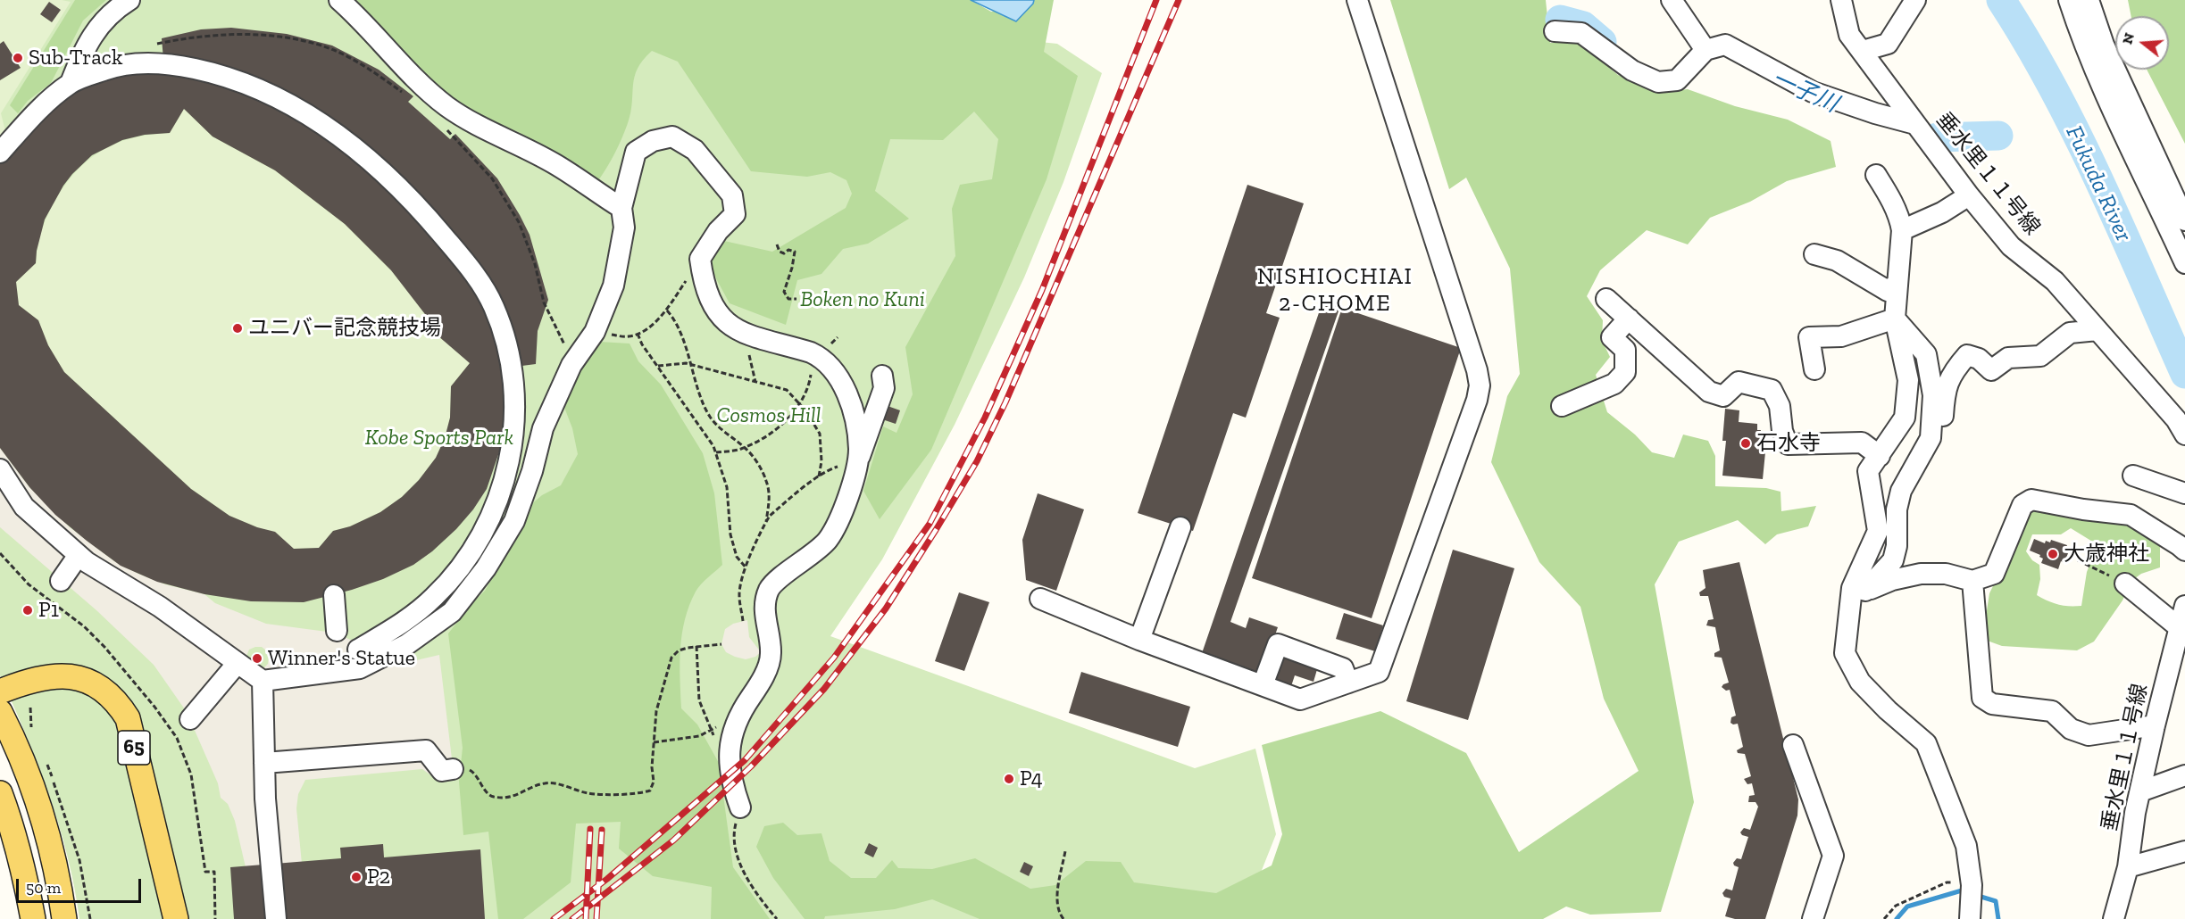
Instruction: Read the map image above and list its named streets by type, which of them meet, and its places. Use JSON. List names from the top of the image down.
{
  "streets": {
    "main road": ["65"],
    "street": ["垂水里１１号線"]
  },
  "districts": ["NISHIOCHIAI 2-CHOME"],
  "water": ["一子川", "Fukuda River"],
  "parks": ["Boken no Kuni", "Cosmos Hill", "Kobe Sports Park"],
  "places": [
    "Sub-Track",
    "ユニバー記念競技場",
    "石水寺",
    "大歳神社",
    "P1",
    "Winner's Statue",
    "P4",
    "P2"
  ],
  "scale_bar": "50 m",
  "north": "left"
}
